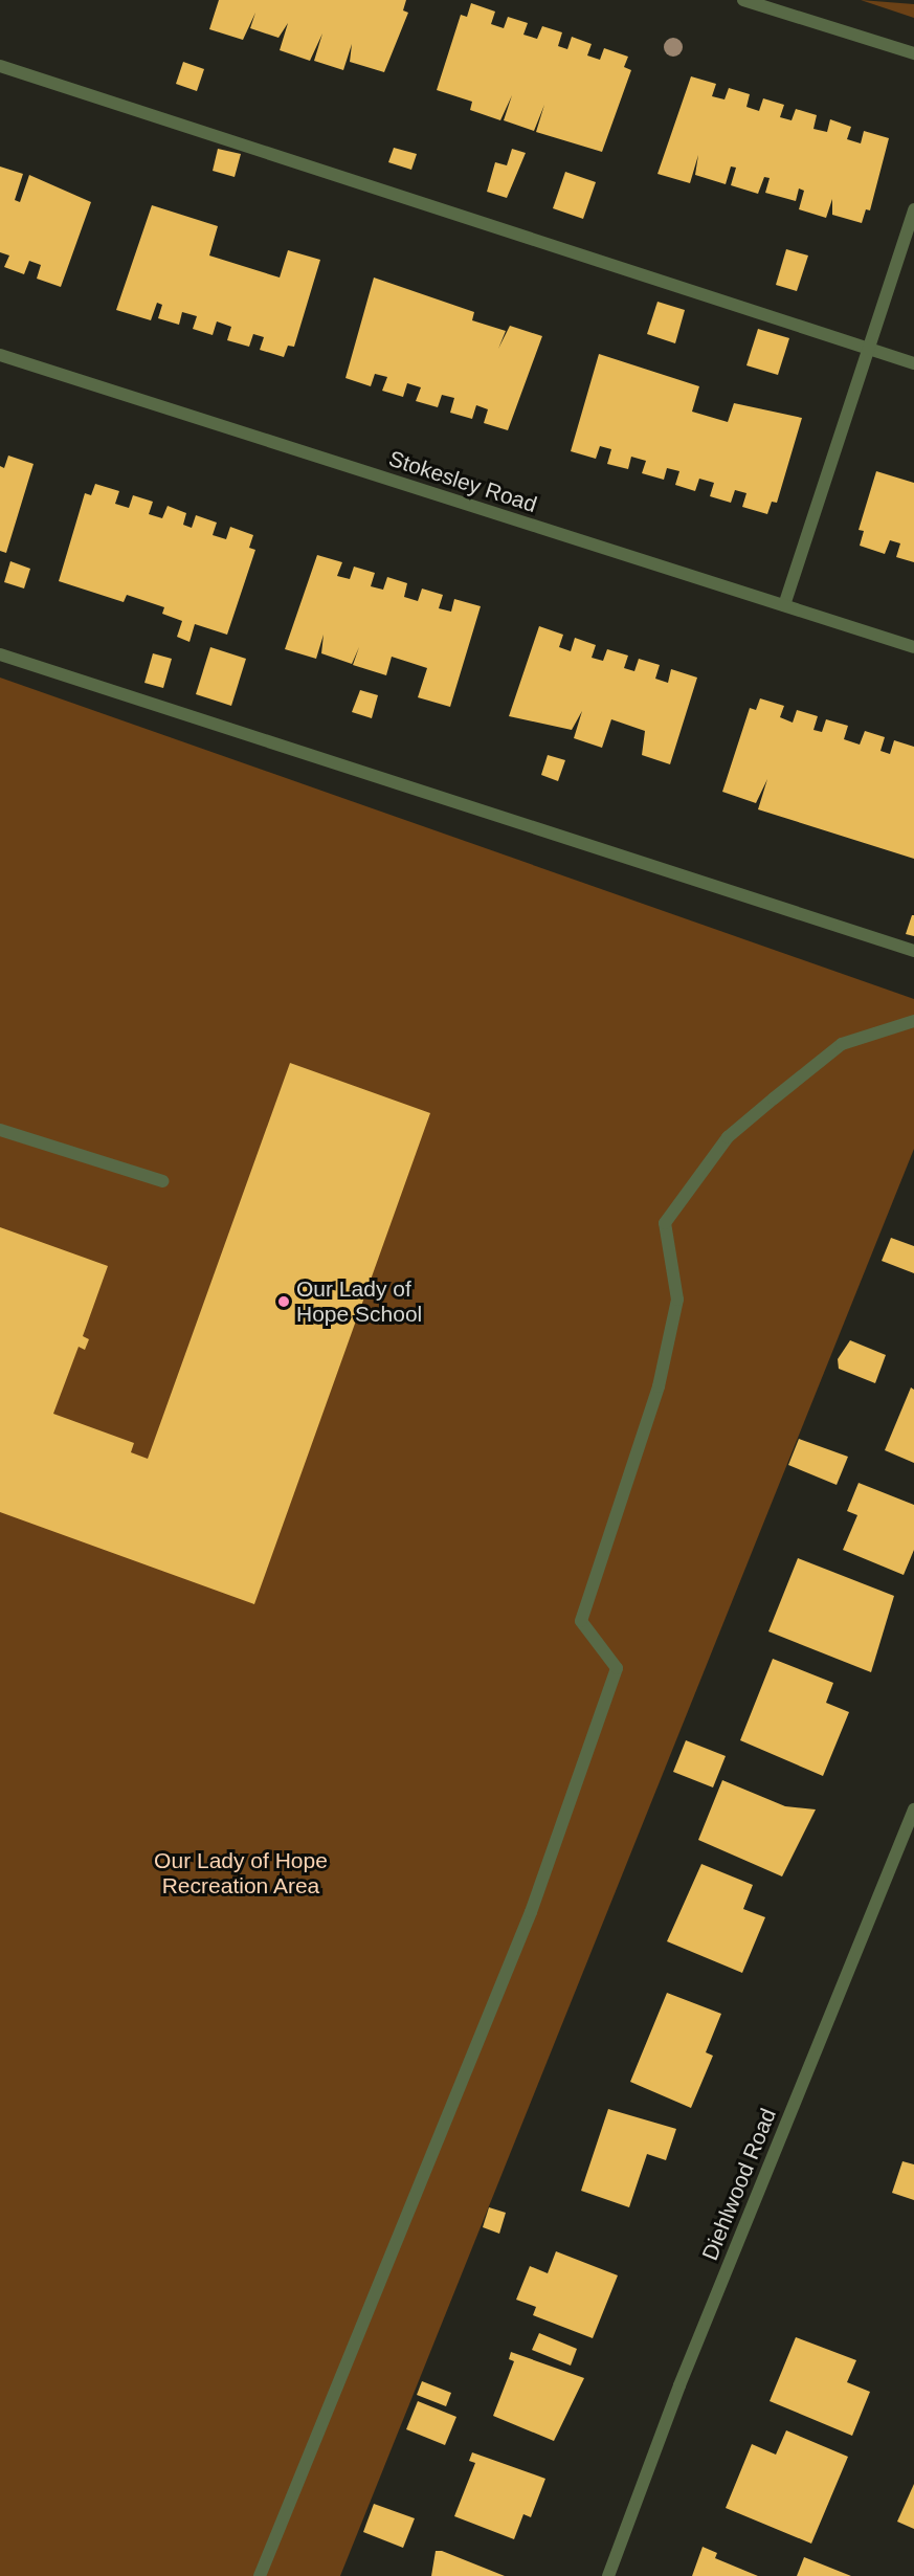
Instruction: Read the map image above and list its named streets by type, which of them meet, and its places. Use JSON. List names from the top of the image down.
{
  "streets": {
    "street": ["Stokesley Road", "Diehlwood Road"]
  },
  "parks": ["Our Lady of Hope Recreation Area"],
  "places": ["Our Lady of Hope School"]
}
